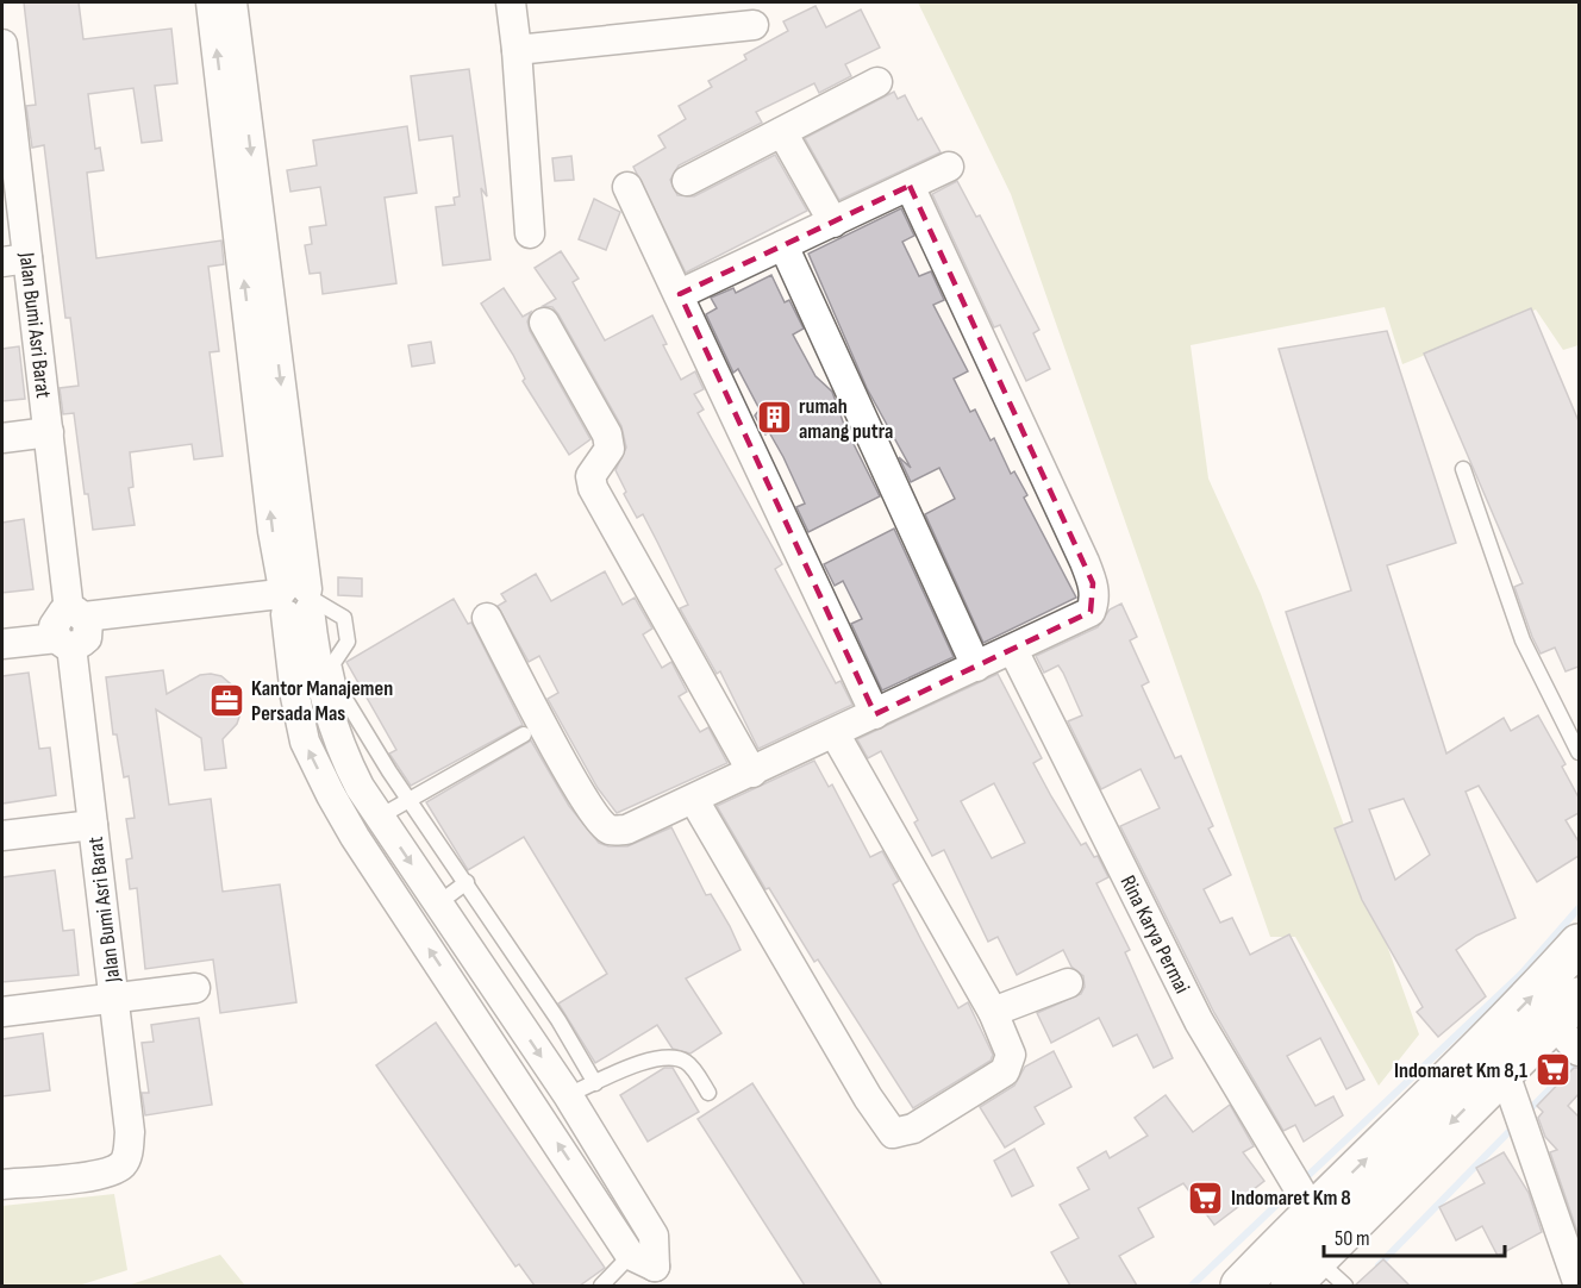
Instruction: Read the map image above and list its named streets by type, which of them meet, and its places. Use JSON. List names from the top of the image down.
{
  "streets": {
    "street": ["Jalan Bumi Asri Barat", "Rina Karya Permai"]
  },
  "places": {
    "building": ["rumah amang putra"],
    "office": ["Kantor Manajemen Persada Mas"],
    "supermarket": ["Indomaret Km 8,1", "Indomaret Km 8"]
  },
  "scale_bar": "50 m"
}
